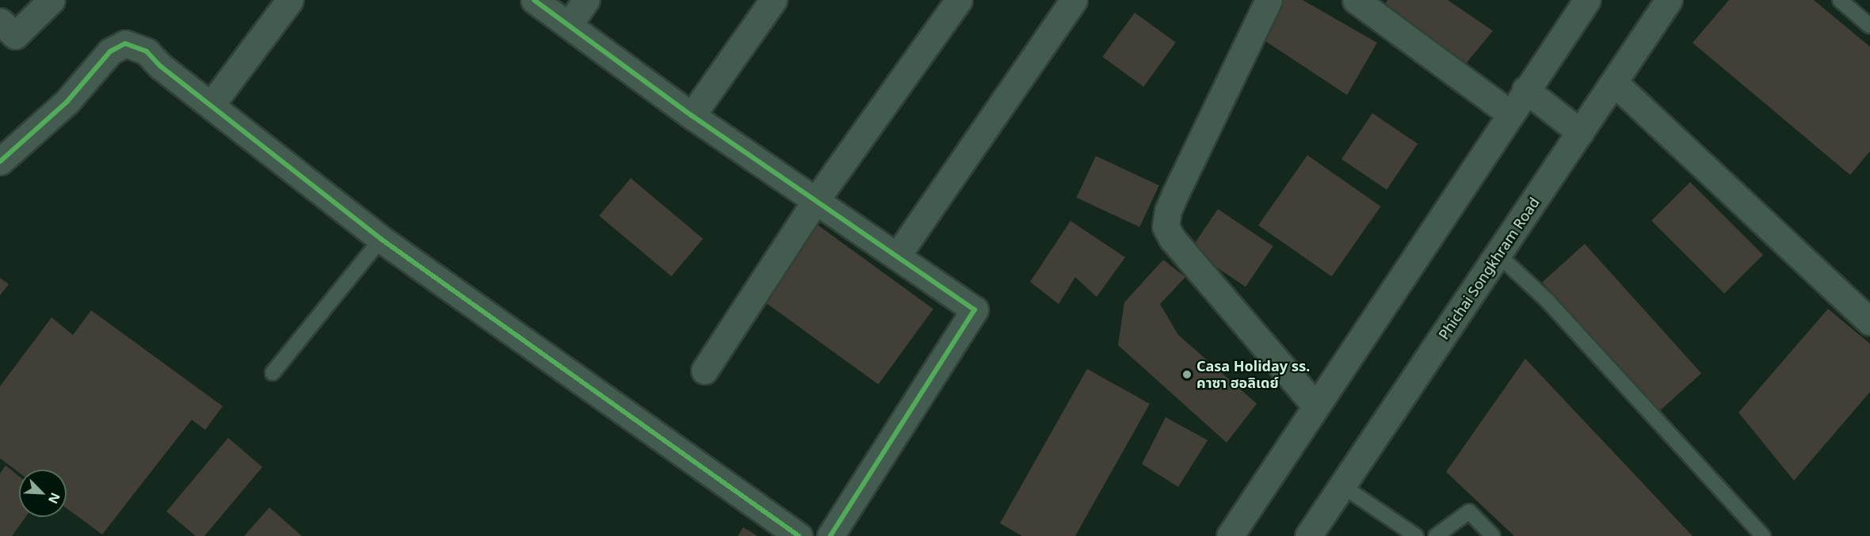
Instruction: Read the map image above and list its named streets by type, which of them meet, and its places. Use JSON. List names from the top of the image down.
{
  "streets": {
    "street": ["Phichai Songkhram Road"]
  },
  "places": ["Casa Holiday รร. คาซา ฮอลิเดย์"],
  "north": "bottom right"
}
